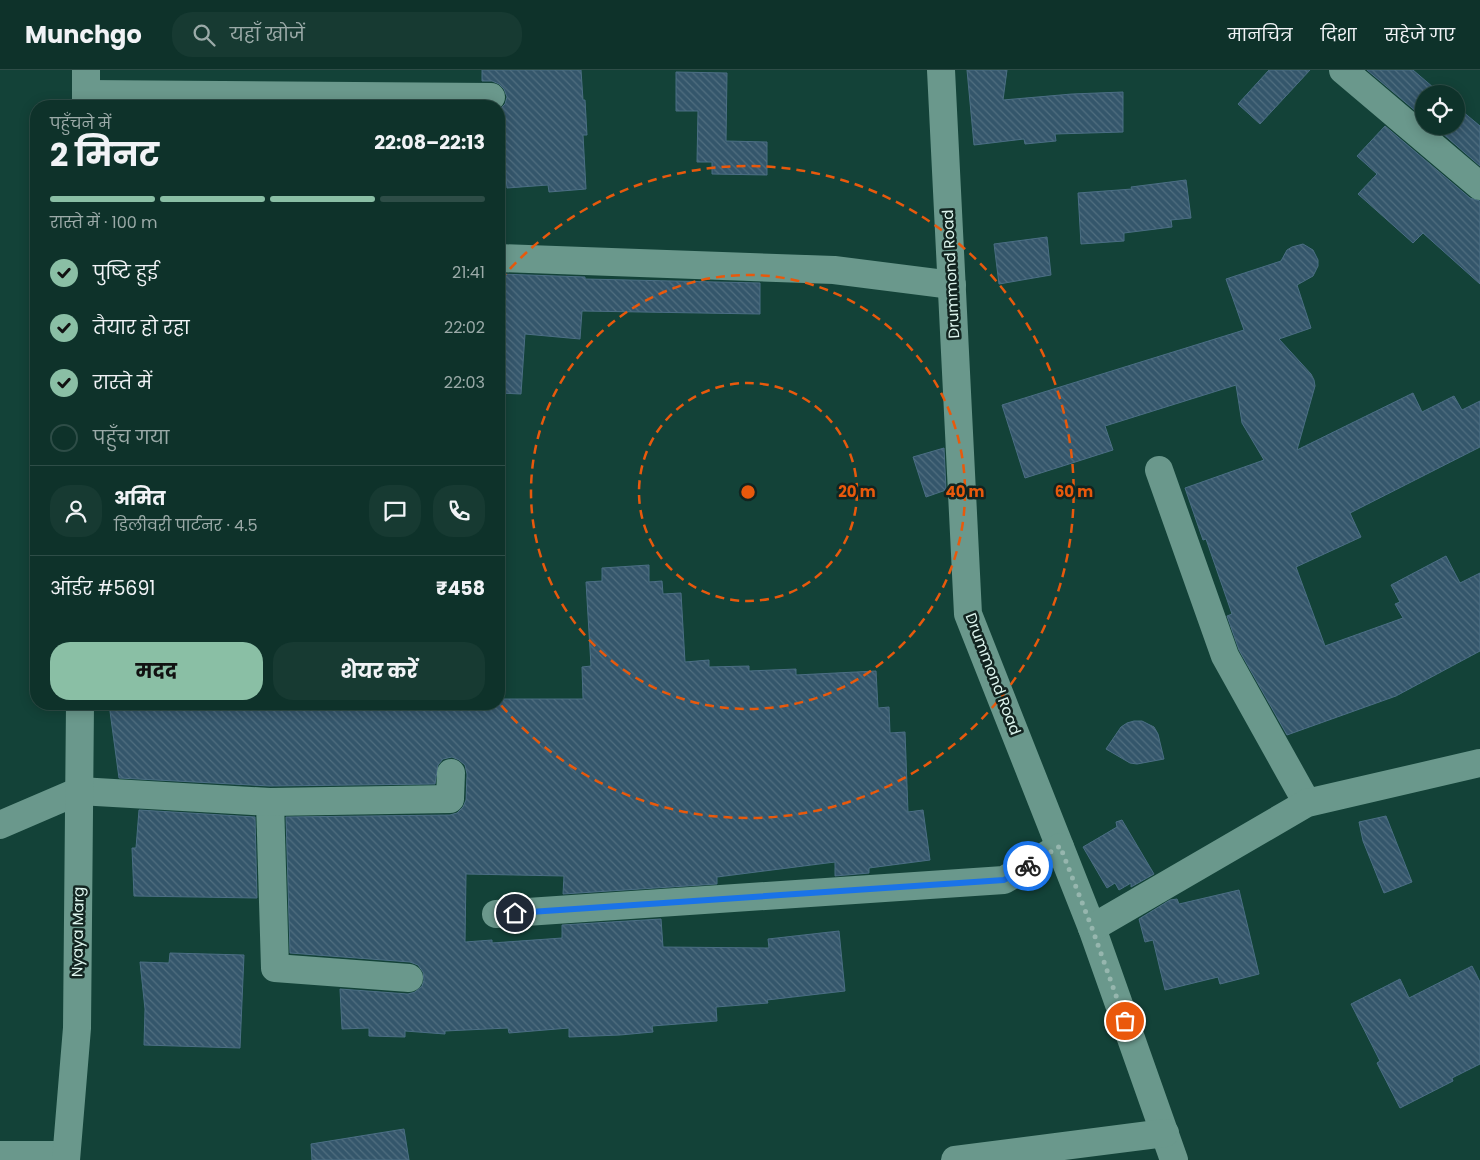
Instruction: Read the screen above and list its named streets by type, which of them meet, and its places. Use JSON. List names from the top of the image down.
{
  "streets": {
    "street": ["Drummond Road", "Nyaya Marg"]
  },
  "page": {
    "header": "Munchgo",
    "search": "यहाँ खोजें",
    "nav": ["मानचित्र", "दिशा", "सहेजे गए"],
    "heading": ["2 मिनट", "पहुँचने में", "22:08–22:13"],
    "panel": [
      "अमित",
      "डिलीवरी पार्टनर · 4.5",
      "ऑर्डर #5691",
      "₹458"
    ],
    "bar": "रास्ते में · 100 m",
    "list": [
      ["पुष्टि हुई", "21:41"],
      ["तैयार हो रहा", "22:02"],
      ["रास्ते में", "22:03"],
      "पहुँच गया"
    ],
    "buttons": ["मदद", "शेयर करें"]
  },
  "rings": ["20 m", "40 m", "60 m"]
}
